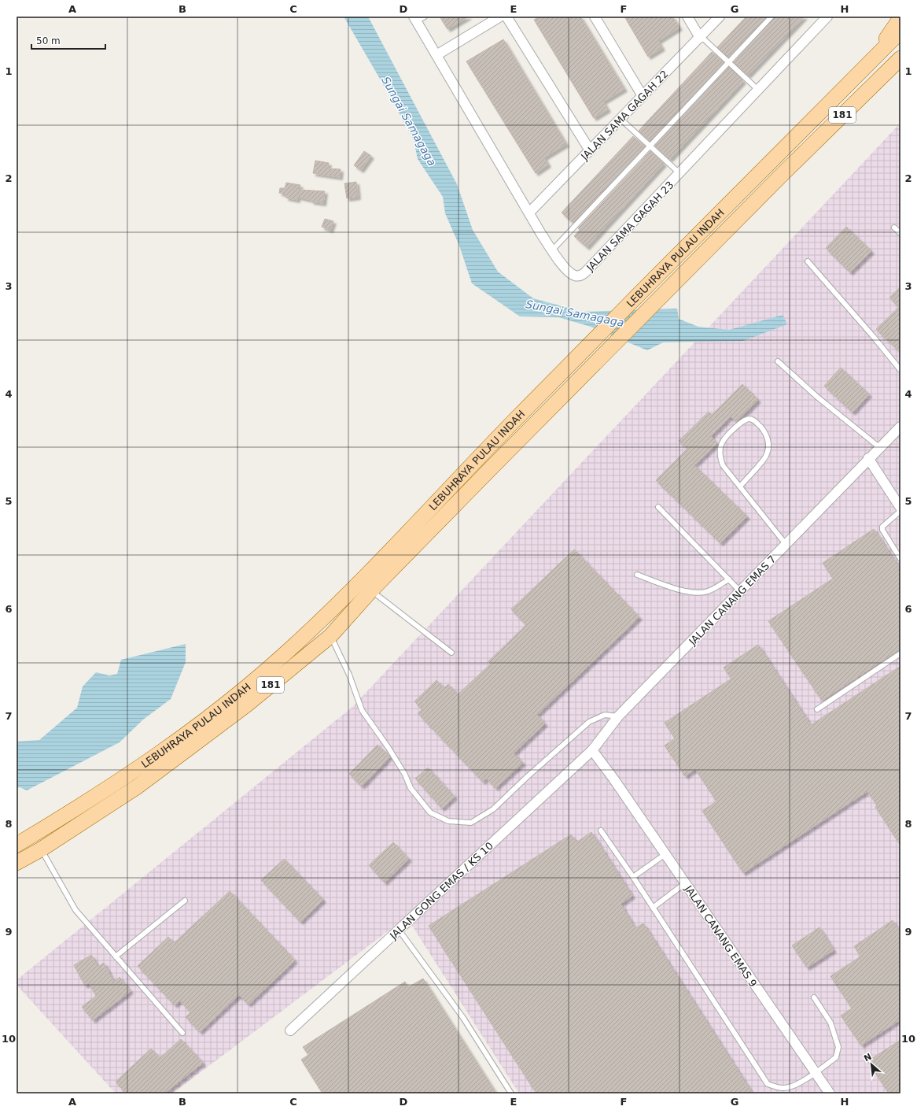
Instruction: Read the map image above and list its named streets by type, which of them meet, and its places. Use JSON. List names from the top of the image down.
{
  "streets": {
    "main road": ["181", "LEBUHRAYA PULAU INDAH"],
    "street": [
      "JALAN SAMA GAGAH 22",
      "JALAN SAMA GAGAH 23",
      "JALAN CANANG EMAS 7",
      "JALAN GONG EMAS / KS 10",
      "JALAN CANANG EMAS 9"
    ]
  },
  "crossings": [
    ["JALAN SAMA GAGAH 22", "JALAN SAMA GAGAH 23"],
    ["JALAN CANANG EMAS 7", "JALAN GONG EMAS / KS 10"],
    ["JALAN CANANG EMAS 7", "JALAN CANANG EMAS 9"],
    ["JALAN GONG EMAS / KS 10", "JALAN CANANG EMAS 9"]
  ],
  "water": ["Sungai Samagaga"],
  "scale_bar": "50 m",
  "north": "top left",
  "grid": {
    "columns": [
      "A",
      "B",
      "C",
      "D",
      "E",
      "F",
      "G",
      "H"
    ],
    "rows": [
      "1",
      "2",
      "3",
      "4",
      "5",
      "6",
      "7",
      "8",
      "9",
      "10"
    ]
  }
}
